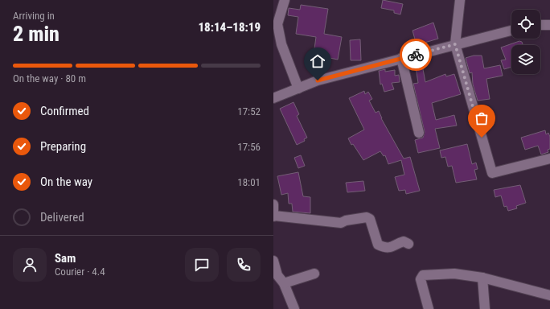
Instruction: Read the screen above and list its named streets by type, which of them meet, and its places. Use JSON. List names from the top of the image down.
{
  "page": {
    "heading": ["2 min", "Arriving in", "18:14–18:19"],
    "panel": ["Sam", "Courier · 4.4"],
    "bar": "On the way · 80 m",
    "list": [
      ["Confirmed", "17:52"],
      ["Preparing", "17:56"],
      ["On the way", "18:01"],
      "Delivered"
    ]
  }
}
